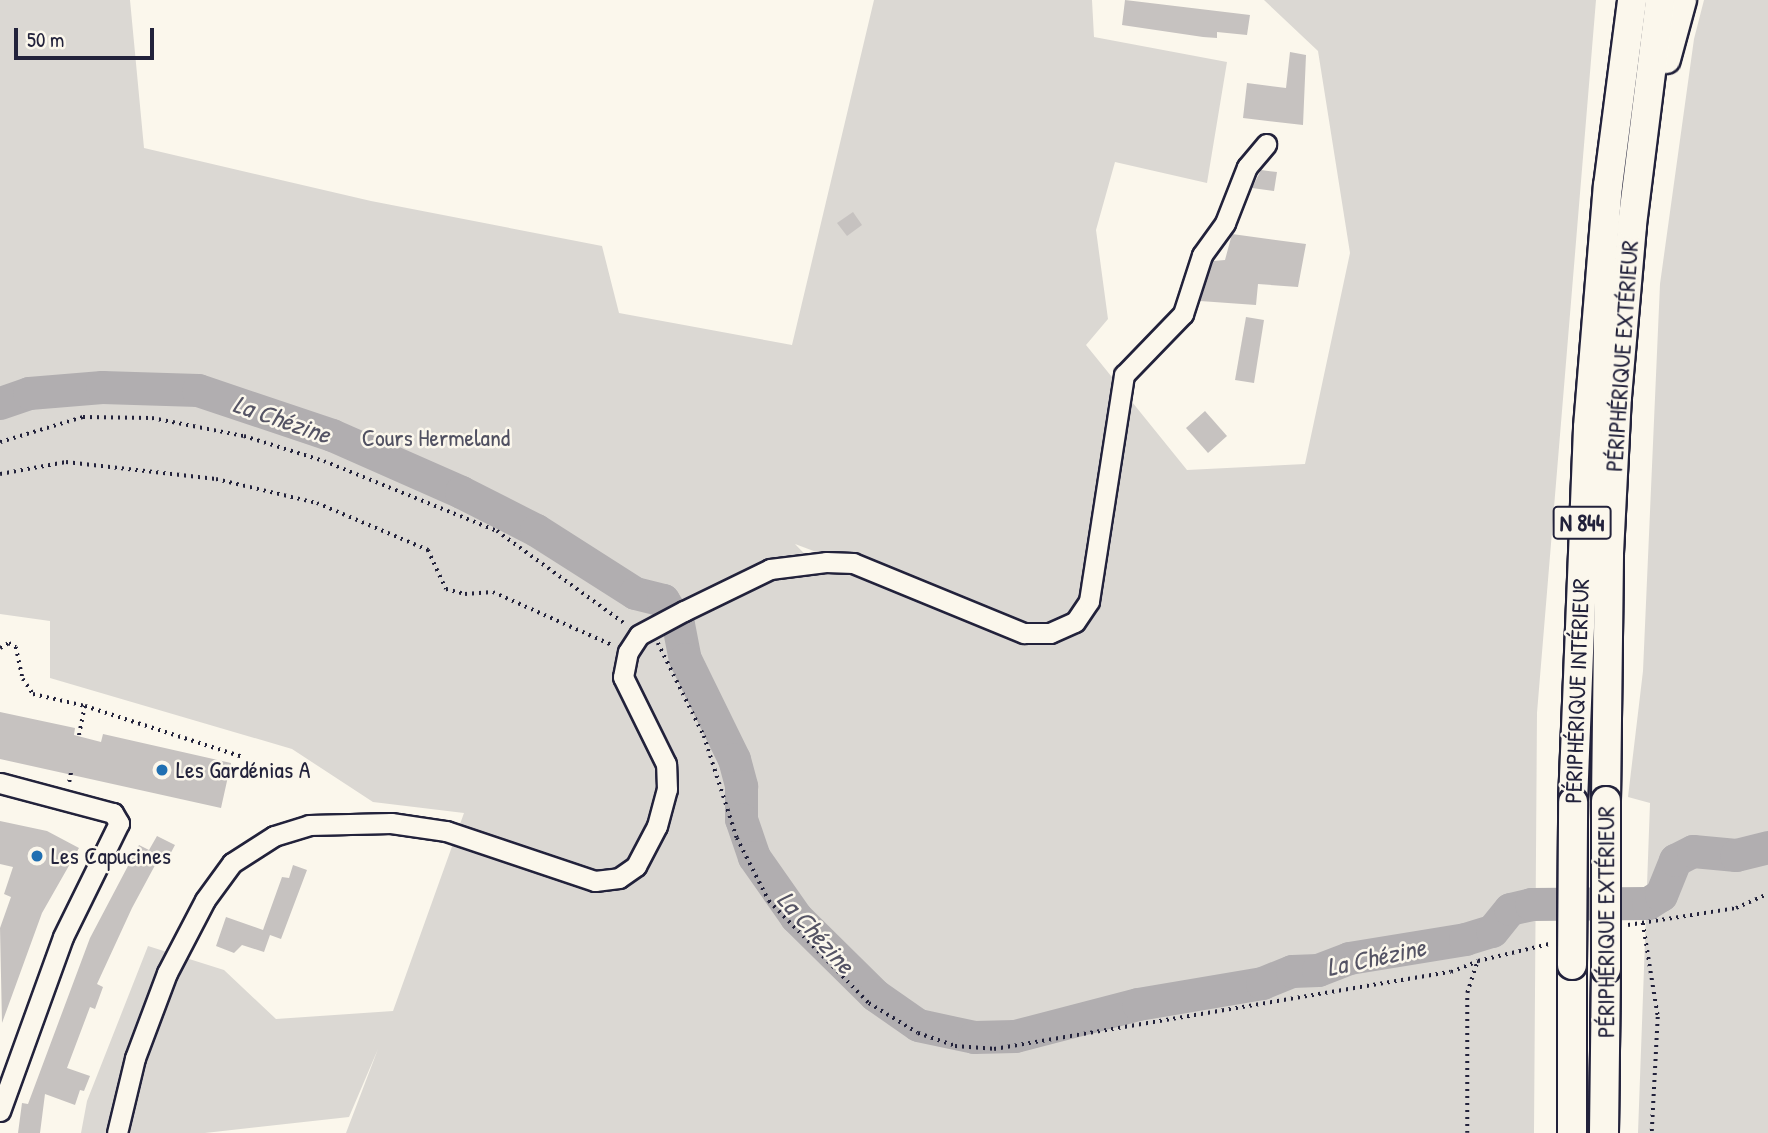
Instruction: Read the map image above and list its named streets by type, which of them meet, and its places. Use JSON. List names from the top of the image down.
{
  "streets": {
    "highway": ["PÉRIPHÉRIQUE EXTÉRIEUR", "N 844", "PÉRIPHÉRIQUE INTÉRIEUR"]
  },
  "water": ["La Chézine"],
  "parks": ["Cours Hermeland"],
  "places": ["Les Gardénias A", "Les Capucines"],
  "scale_bar": "50 m"
}
